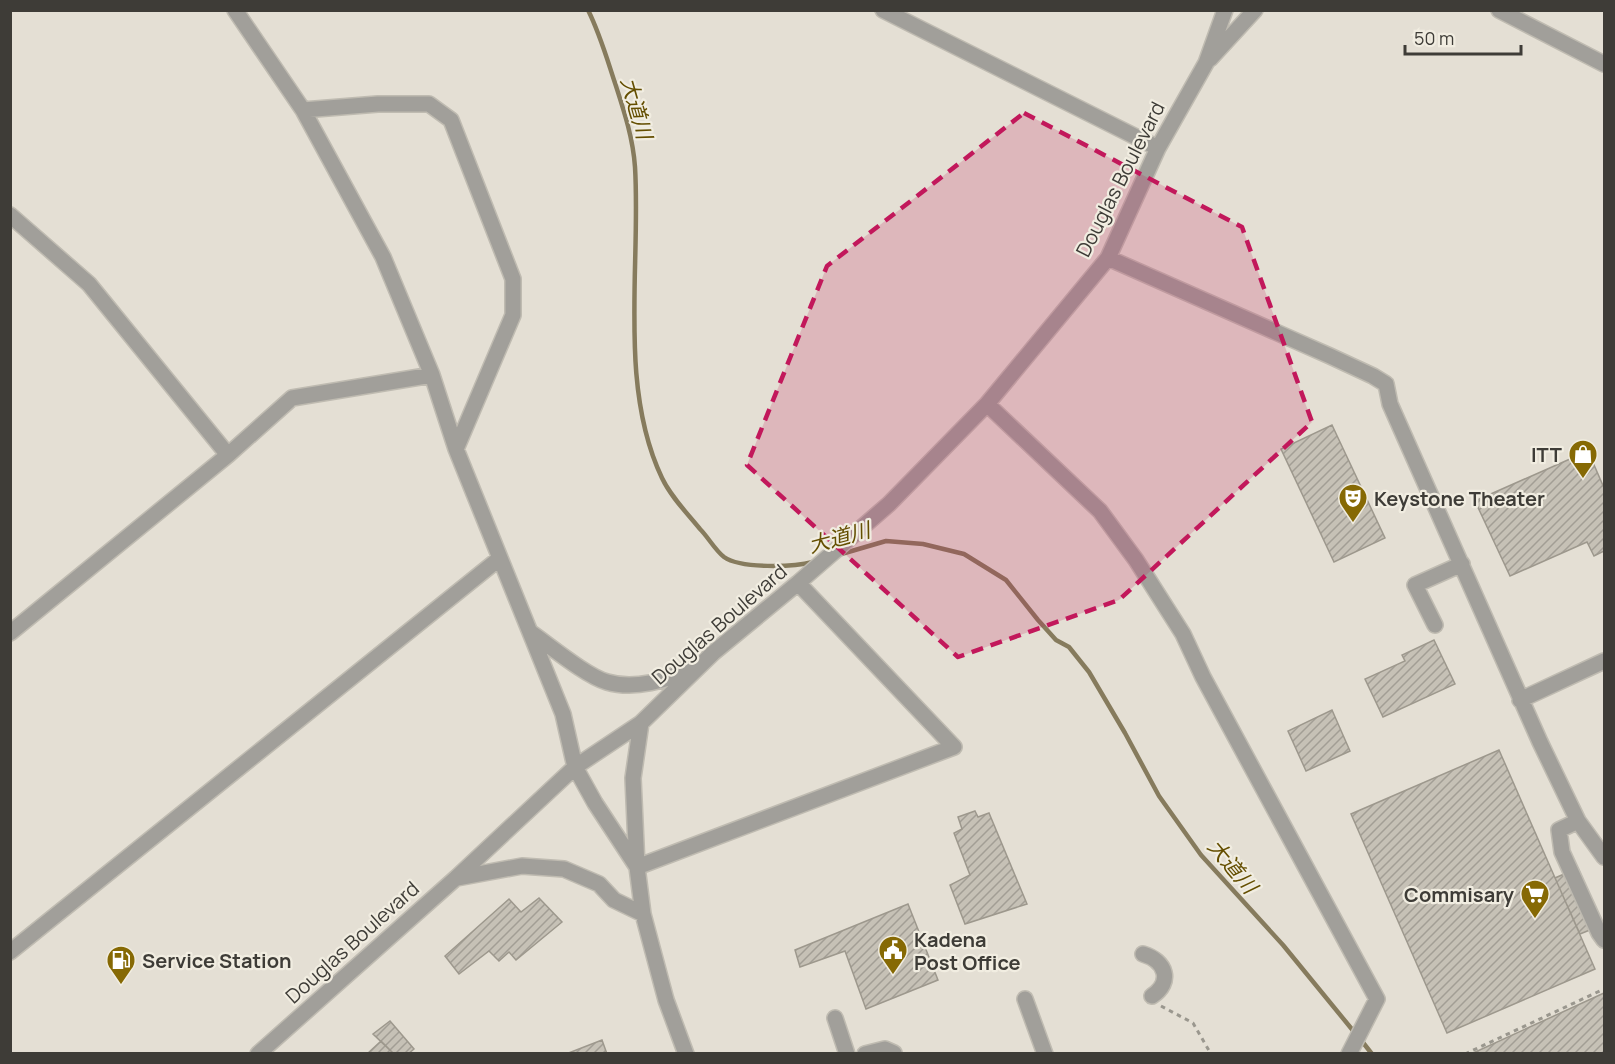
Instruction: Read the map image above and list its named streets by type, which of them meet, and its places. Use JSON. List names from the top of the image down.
{
  "streets": {
    "street": ["Douglas Boulevard"]
  },
  "water": ["大道川"],
  "places": {
    "shop": ["ITT"],
    "theatre": ["Keystone Theater"],
    "supermarket": ["Commisary"],
    "public building": ["Kadena Post Office"],
    "fuel station": ["Service Station"]
  },
  "scale_bar": "50 m"
}
